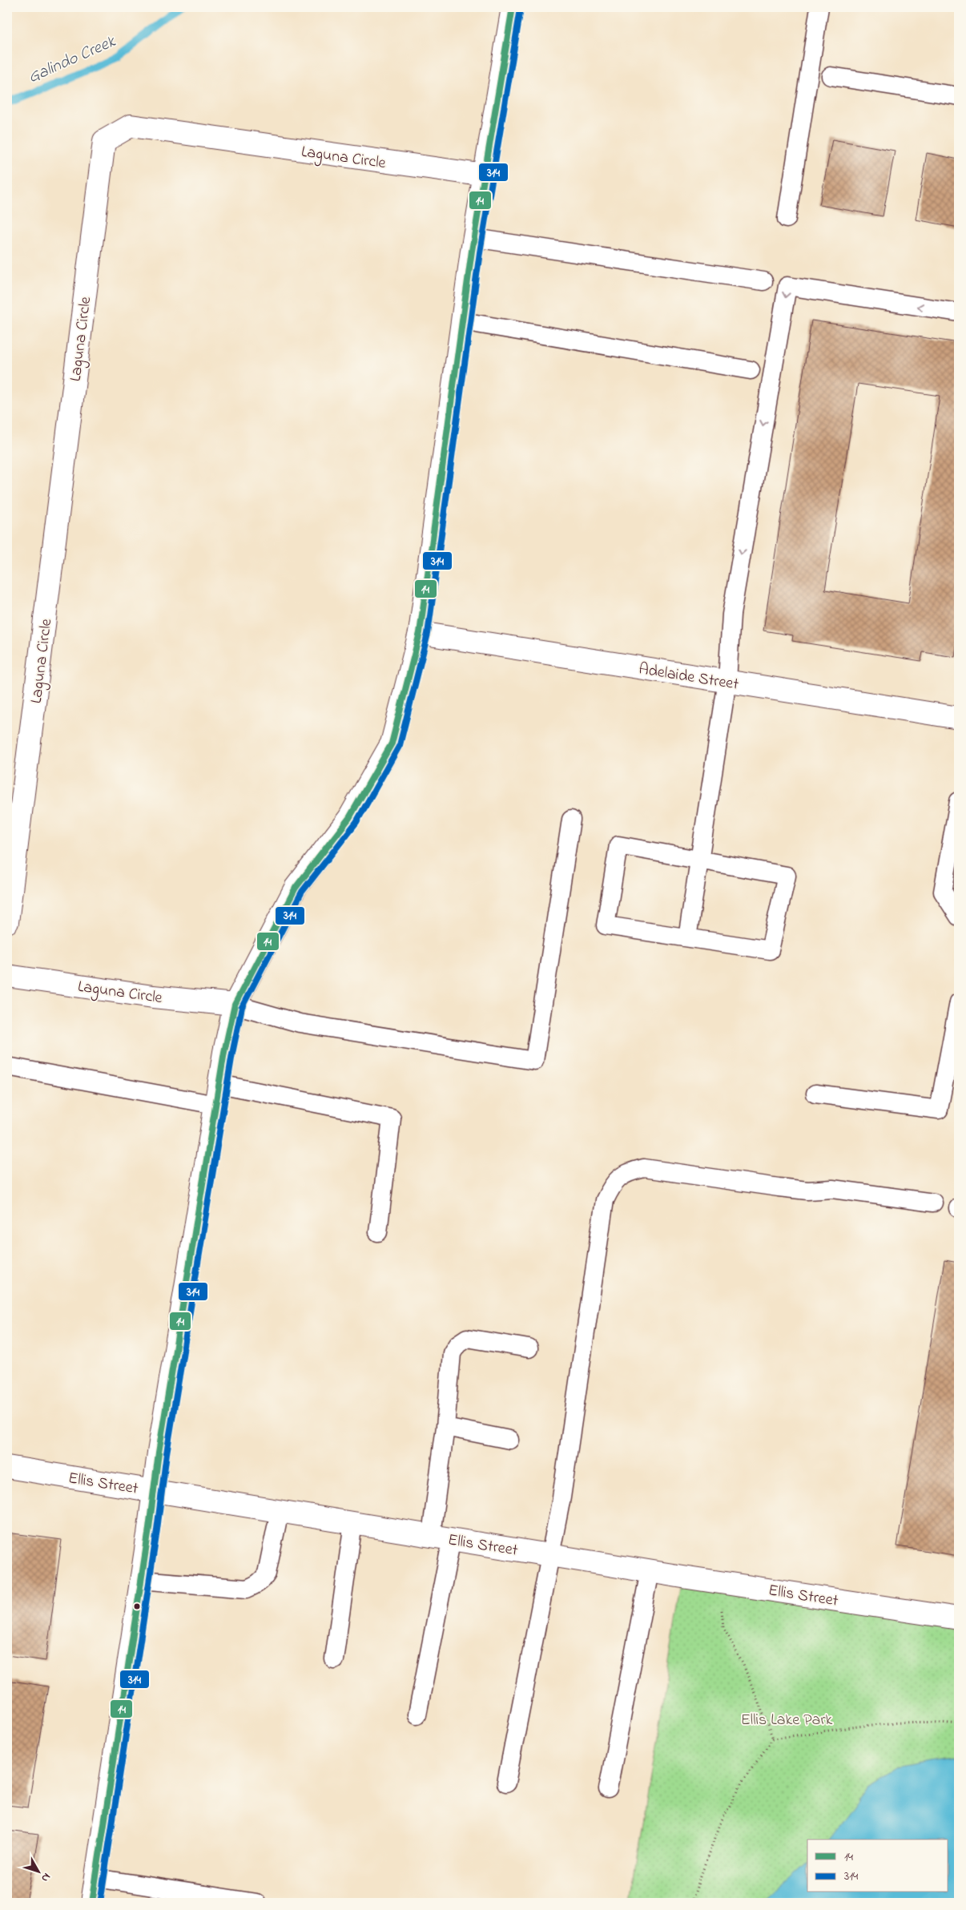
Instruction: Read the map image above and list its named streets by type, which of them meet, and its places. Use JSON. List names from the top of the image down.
{
  "streets": {
    "street": ["Laguna Circle", "Adelaide Street", "Ellis Street"]
  },
  "water": ["Galindo Creek"],
  "parks": ["Ellis Lake Park"],
  "lines": ["transit line 14", "transit line 314"],
  "legend": ["14", "314"],
  "north": "bottom right"
}
